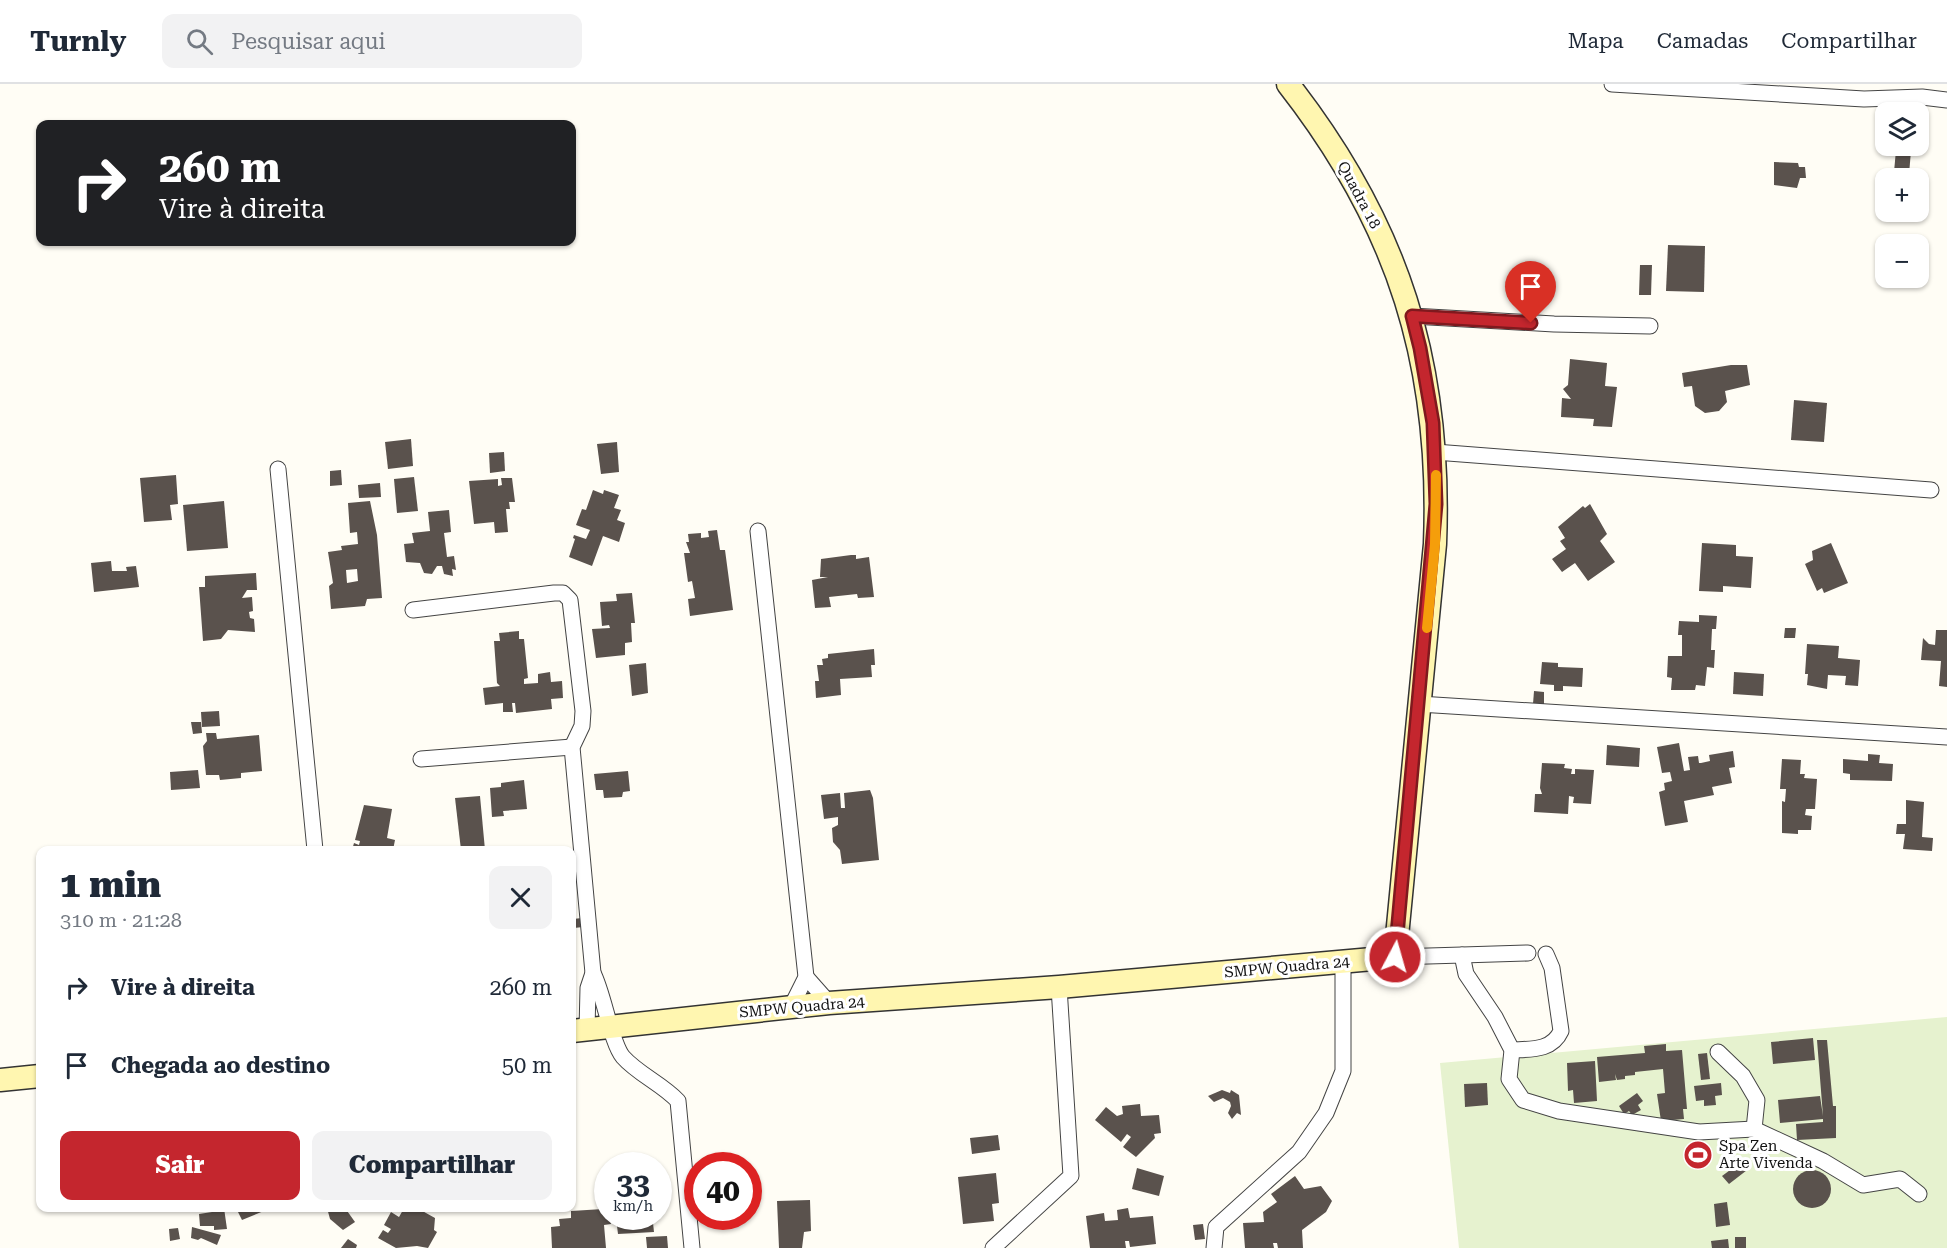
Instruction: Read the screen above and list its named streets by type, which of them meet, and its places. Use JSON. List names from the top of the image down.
{
  "streets": {
    "street": ["Quadra 18", "SMPW Quadra 24"]
  },
  "places": {
    "sports": ["Spa Zen Arte Vivenda"]
  },
  "page": {
    "header": "Turnly",
    "search": "Pesquisar aqui",
    "nav": ["Mapa", "Camadas", "Compartilhar"],
    "map_buttons": ["+", "−"],
    "turn": ["260 m", "Vire à direita"],
    "heading": ["1 min", "310 m · 21:28"],
    "list": [
      {
        "name": "Vire à direita",
        "value": "260 m"
      },
      {
        "name": "Chegada ao destino",
        "value": "50 m"
      }
    ],
    "buttons": ["Sair", "Compartilhar"],
    "speed": "33 km/h",
    "limit": "40"
  }
}
